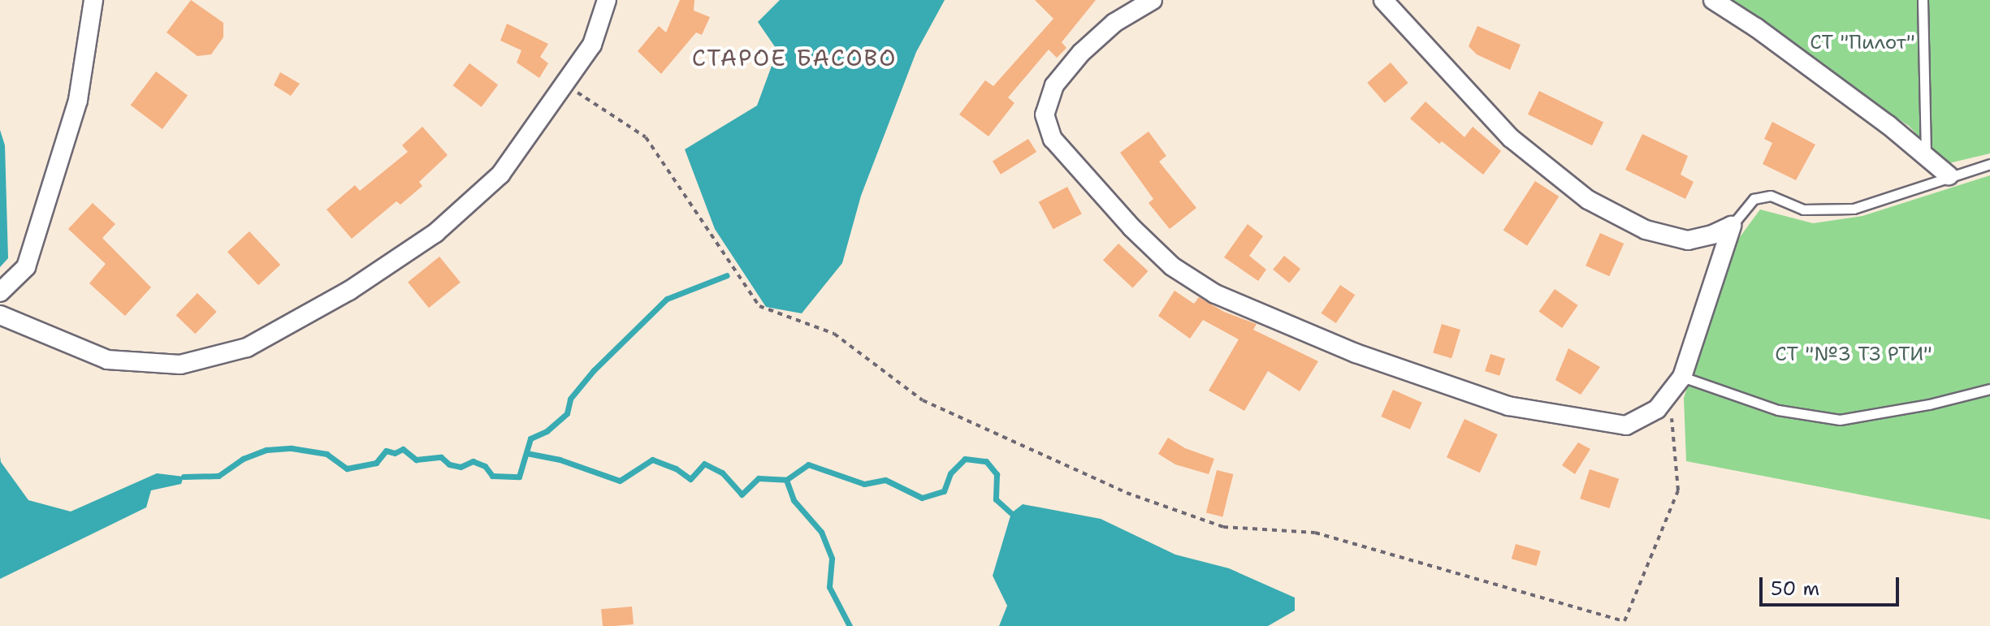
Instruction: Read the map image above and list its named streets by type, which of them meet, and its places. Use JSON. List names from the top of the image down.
{
  "districts": ["СТАРОЕ БАСОВО"],
  "parks": ["СТ \"Пилот\"", "СТ \"№3 ТЗ РТИ\""],
  "scale_bar": "50 m"
}
